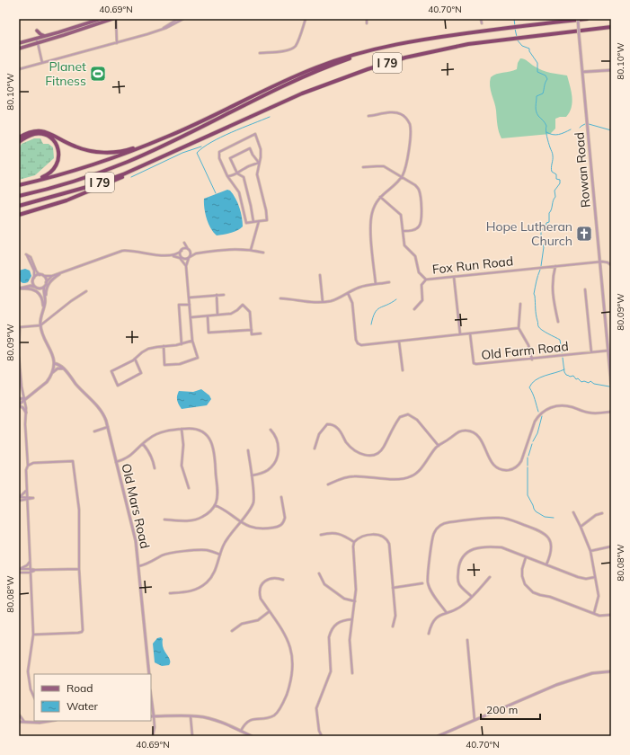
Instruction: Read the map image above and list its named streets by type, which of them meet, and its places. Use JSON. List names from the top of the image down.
{
  "streets": {
    "highway": ["I 79"],
    "street": [
      "Rowan Road",
      "Fox Run Road",
      "Old Farm Road",
      "Old Mars Road"
    ]
  },
  "crossings": [
    ["Rowan Road", "Fox Run Road"],
    ["Rowan Road", "Old Farm Road"]
  ],
  "places": {
    "sports": ["Planet Fitness"],
    "church": ["Hope Lutheran Church"]
  },
  "legend": ["Road", "Water"],
  "scale_bar": "200 m",
  "coordinates": [
    "40.69°N",
    "40.70°N",
    "80.10°W",
    "80.09°W",
    "80.08°W"
  ]
}
